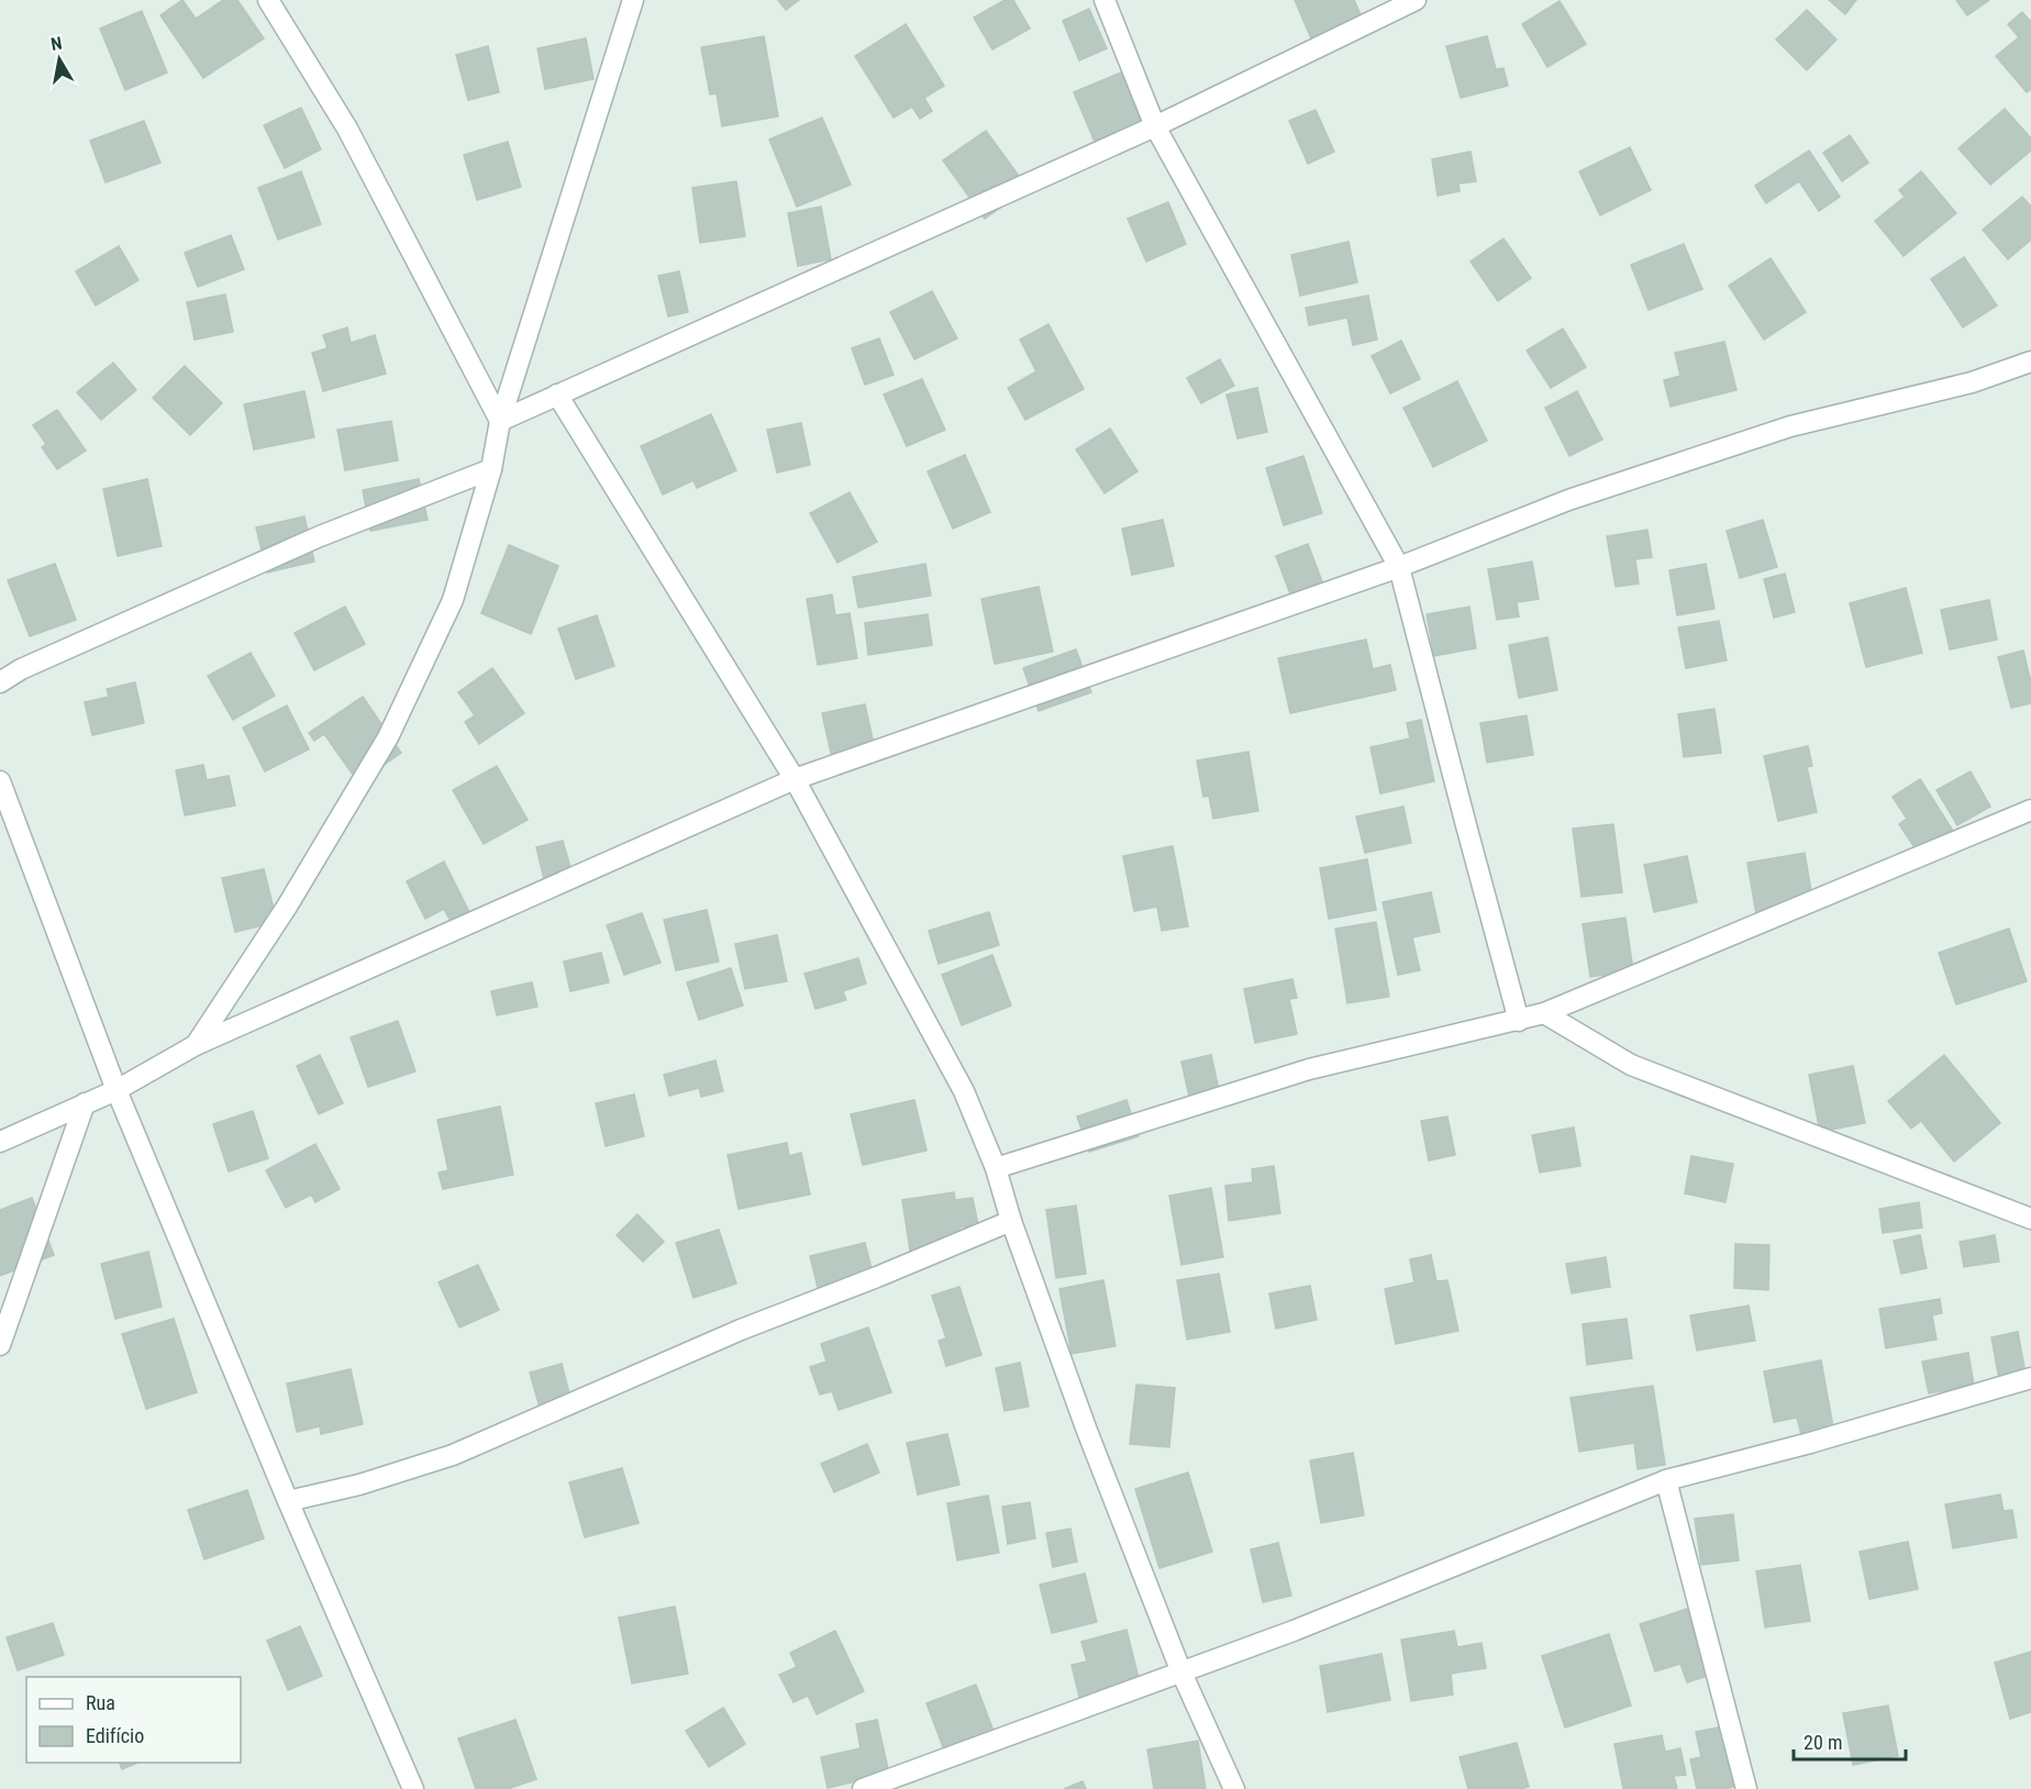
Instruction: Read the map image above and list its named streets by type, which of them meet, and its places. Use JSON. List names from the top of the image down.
{
  "legend": ["Rua", "Edifício"],
  "scale_bar": "20 m",
  "north": "top"
}
